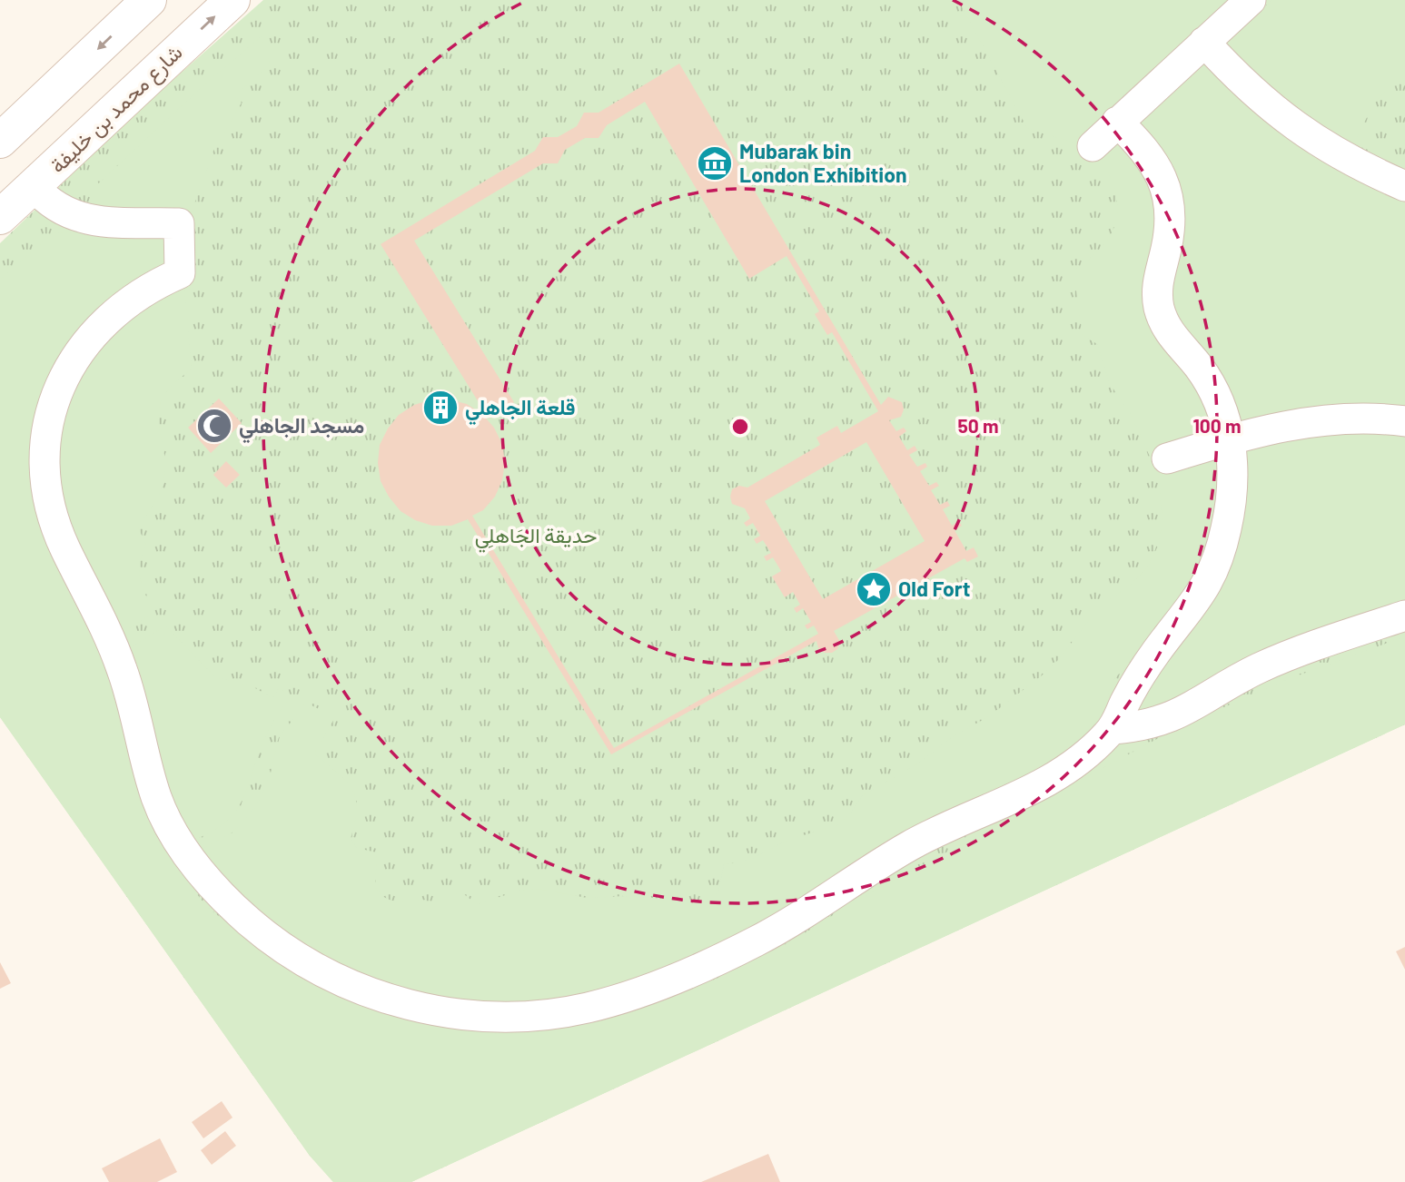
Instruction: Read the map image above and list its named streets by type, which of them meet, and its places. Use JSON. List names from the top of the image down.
{
  "streets": {
    "main road": ["شارع محمد بن خليفة"]
  },
  "parks": ["حديقة الجَاهلِي"],
  "places": {
    "museum": ["Mubarak bin London Exhibition"],
    "building": ["قلعة الجاهلي"],
    "mosque": ["مسجد الجاهلي"],
    "place": ["Old Fort"]
  },
  "rings": ["50 m", "100 m"]
}
